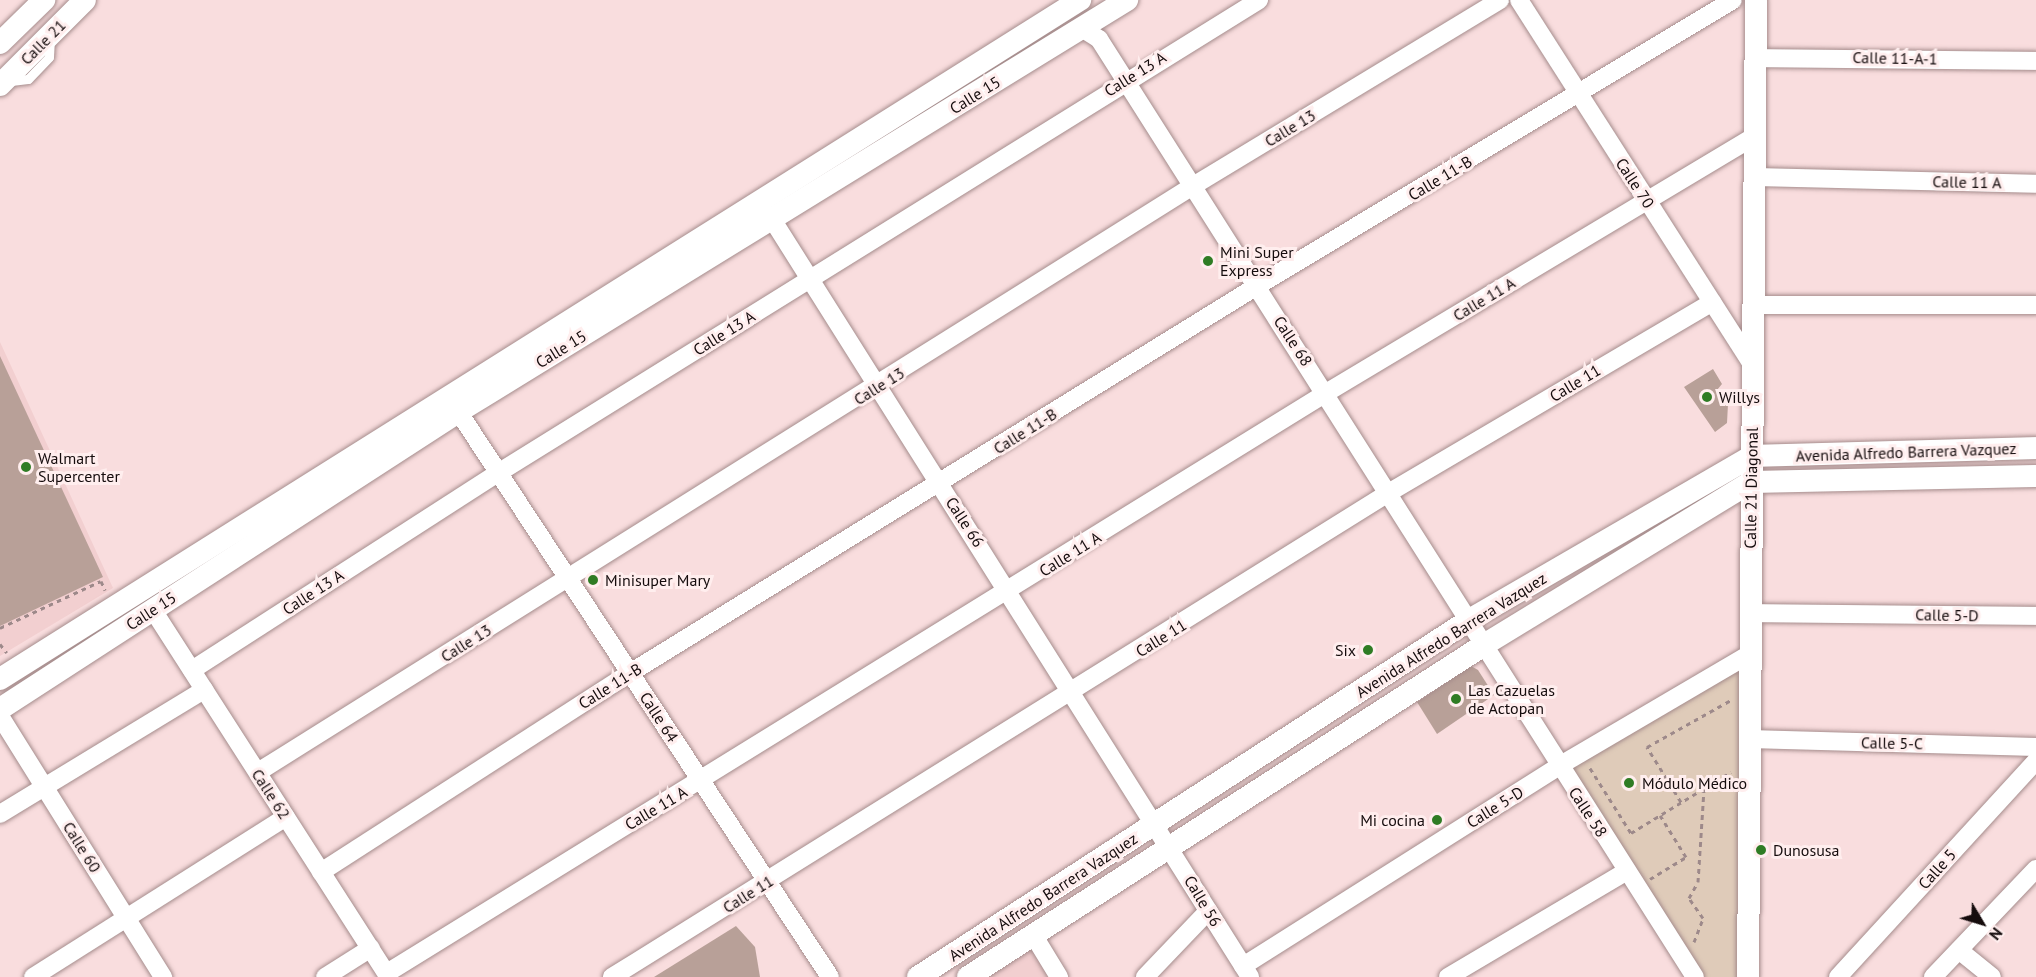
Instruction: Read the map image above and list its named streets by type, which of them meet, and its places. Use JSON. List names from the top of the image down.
{
  "streets": {
    "street": [
      "Calle 21",
      "Calle 11-A-1",
      "Calle 13 A",
      "Calle 15",
      "Calle 13",
      "Calle 11-B",
      "Calle 11 A",
      "Calle 70",
      "Calle 68",
      "Calle 11",
      "Avenida Alfredo Barrera Vazquez",
      "Calle 21 Diagonal",
      "Calle 66",
      "Calle 5-D",
      "Calle 64",
      "Calle 5-C",
      "Calle 62",
      "Calle 58",
      "Calle 60",
      "Calle 5",
      "Calle 56"
    ]
  },
  "crossings": [
    ["Calle 11-A-1", "Calle 21 Diagonal"],
    ["Calle 13 A", "Calle 68"],
    ["Calle 13 A", "Calle 66"],
    ["Calle 13 A", "Calle 64"],
    ["Calle 13 A", "Calle 62"],
    ["Calle 15", "Calle 68"],
    ["Calle 15", "Calle 66"],
    ["Calle 15", "Calle 64"],
    ["Calle 15", "Calle 62"],
    ["Calle 13", "Calle 68"],
    ["Calle 13", "Calle 66"],
    ["Calle 13", "Calle 64"],
    ["Calle 13", "Calle 62"],
    ["Calle 11-B", "Calle 70"],
    ["Calle 11-B", "Calle 68"],
    ["Calle 11-B", "Calle 66"],
    ["Calle 11-B", "Calle 64"],
    ["Calle 11-B", "Calle 62"],
    ["Calle 11 A", "Calle 70"],
    ["Calle 11 A", "Calle 68"],
    ["Calle 11 A", "Calle 21 Diagonal"],
    ["Calle 11 A", "Calle 66"],
    ["Calle 11 A", "Calle 64"],
    ["Calle 11 A", "Calle 62"],
    ["Calle 70", "Calle 11"],
    ["Calle 70", "Calle 21 Diagonal"],
    ["Calle 68", "Calle 11"],
    ["Calle 68", "Avenida Alfredo Barrera Vazquez"],
    ["Calle 68", "Calle 58"],
    ["Calle 11", "Calle 66"],
    ["Calle 11", "Calle 64"],
    ["Avenida Alfredo Barrera Vazquez", "Calle 21 Diagonal"],
    ["Avenida Alfredo Barrera Vazquez", "Calle 66"],
    ["Avenida Alfredo Barrera Vazquez", "Calle 58"],
    ["Avenida Alfredo Barrera Vazquez", "Calle 56"],
    ["Calle 21 Diagonal", "Calle 5-D"],
    ["Calle 21 Diagonal", "Calle 5-C"],
    ["Calle 66", "Calle 56"],
    ["Calle 5-D", "Calle 58"],
    ["Calle 5-D", "Calle 56"]
  ],
  "places": [
    "Mini Super Express",
    "Willys",
    "Walmart Supercenter",
    "Minisuper Mary",
    "Six",
    "Las Cazuelas de Actopan",
    "Módulo Médico",
    "Mi cocina",
    "Dunosusa"
  ],
  "north": "bottom right"
}
